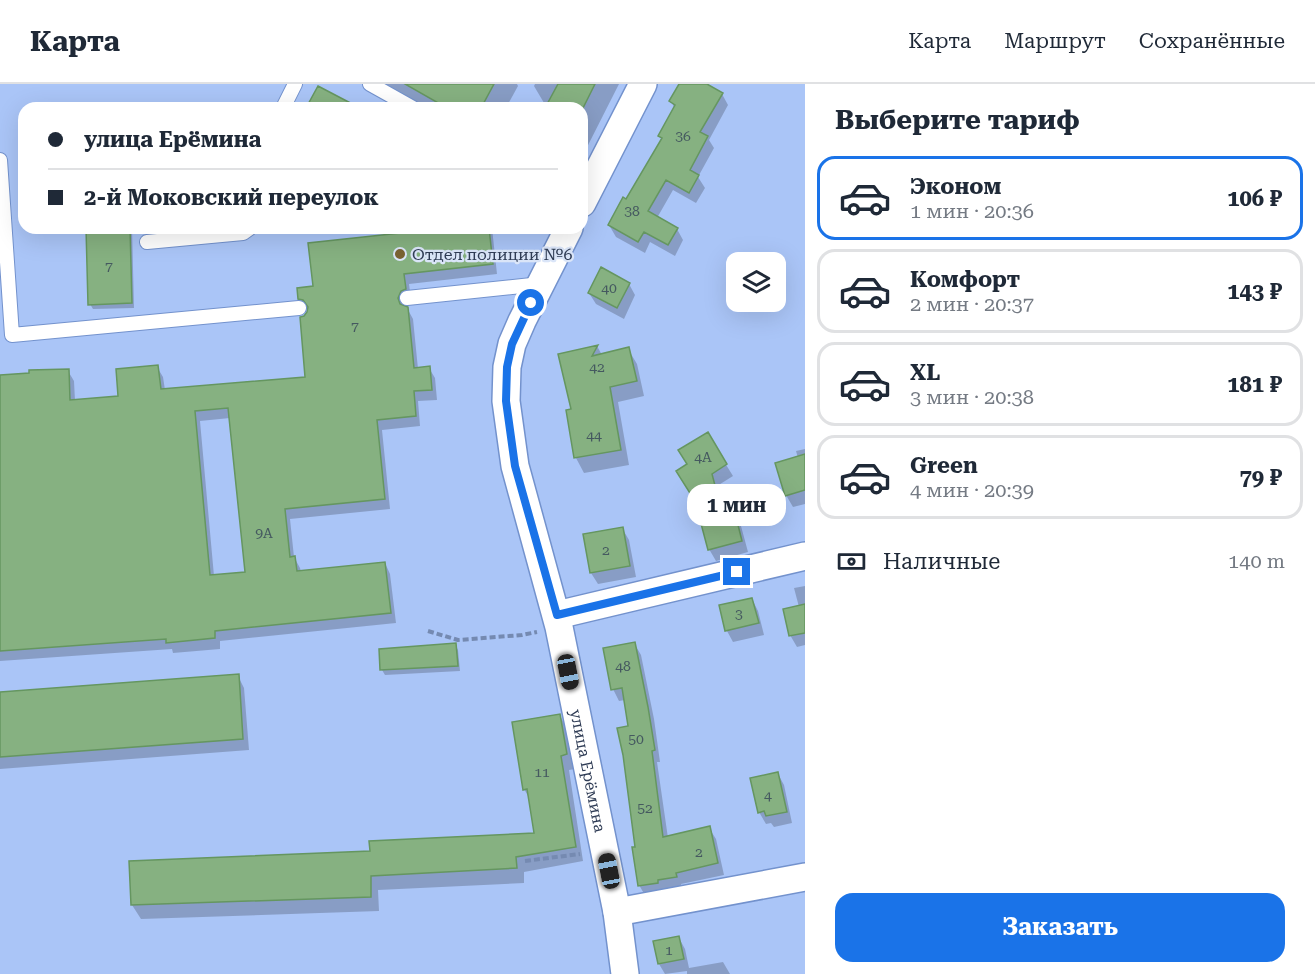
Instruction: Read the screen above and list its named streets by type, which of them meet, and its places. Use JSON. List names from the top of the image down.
{
  "streets": {
    "street": ["улица Ерёмина"]
  },
  "places": ["Отдел полиции №6"],
  "house_numbers": [
    "36",
    "38",
    "7",
    "40",
    "7",
    "42",
    "44",
    "4А",
    "9А",
    "2",
    "3",
    "48",
    "50",
    "11",
    "4",
    "52",
    "2",
    "1"
  ],
  "page": {
    "header": "Карта",
    "nav": ["Карта", "Маршрут", "Сохранённые"],
    "heading": "Выберите тариф",
    "banner": ["улица Ерёмина", "2-й Моковский переулок"],
    "list": [
      {
        "name": "Эконом",
        "note": "1 мин · 20:36",
        "value": "106 ₽"
      },
      {
        "name": "Комфорт",
        "note": "2 мин · 20:37",
        "value": "143 ₽"
      },
      {
        "name": "XL",
        "note": "3 мин · 20:38",
        "value": "181 ₽"
      },
      {
        "name": "Green",
        "note": "4 мин · 20:39",
        "value": "79 ₽"
      }
    ],
    "bubble": "1 мин",
    "pay": ["Наличные", "140 m"],
    "buttons": "Заказать"
  }
}
